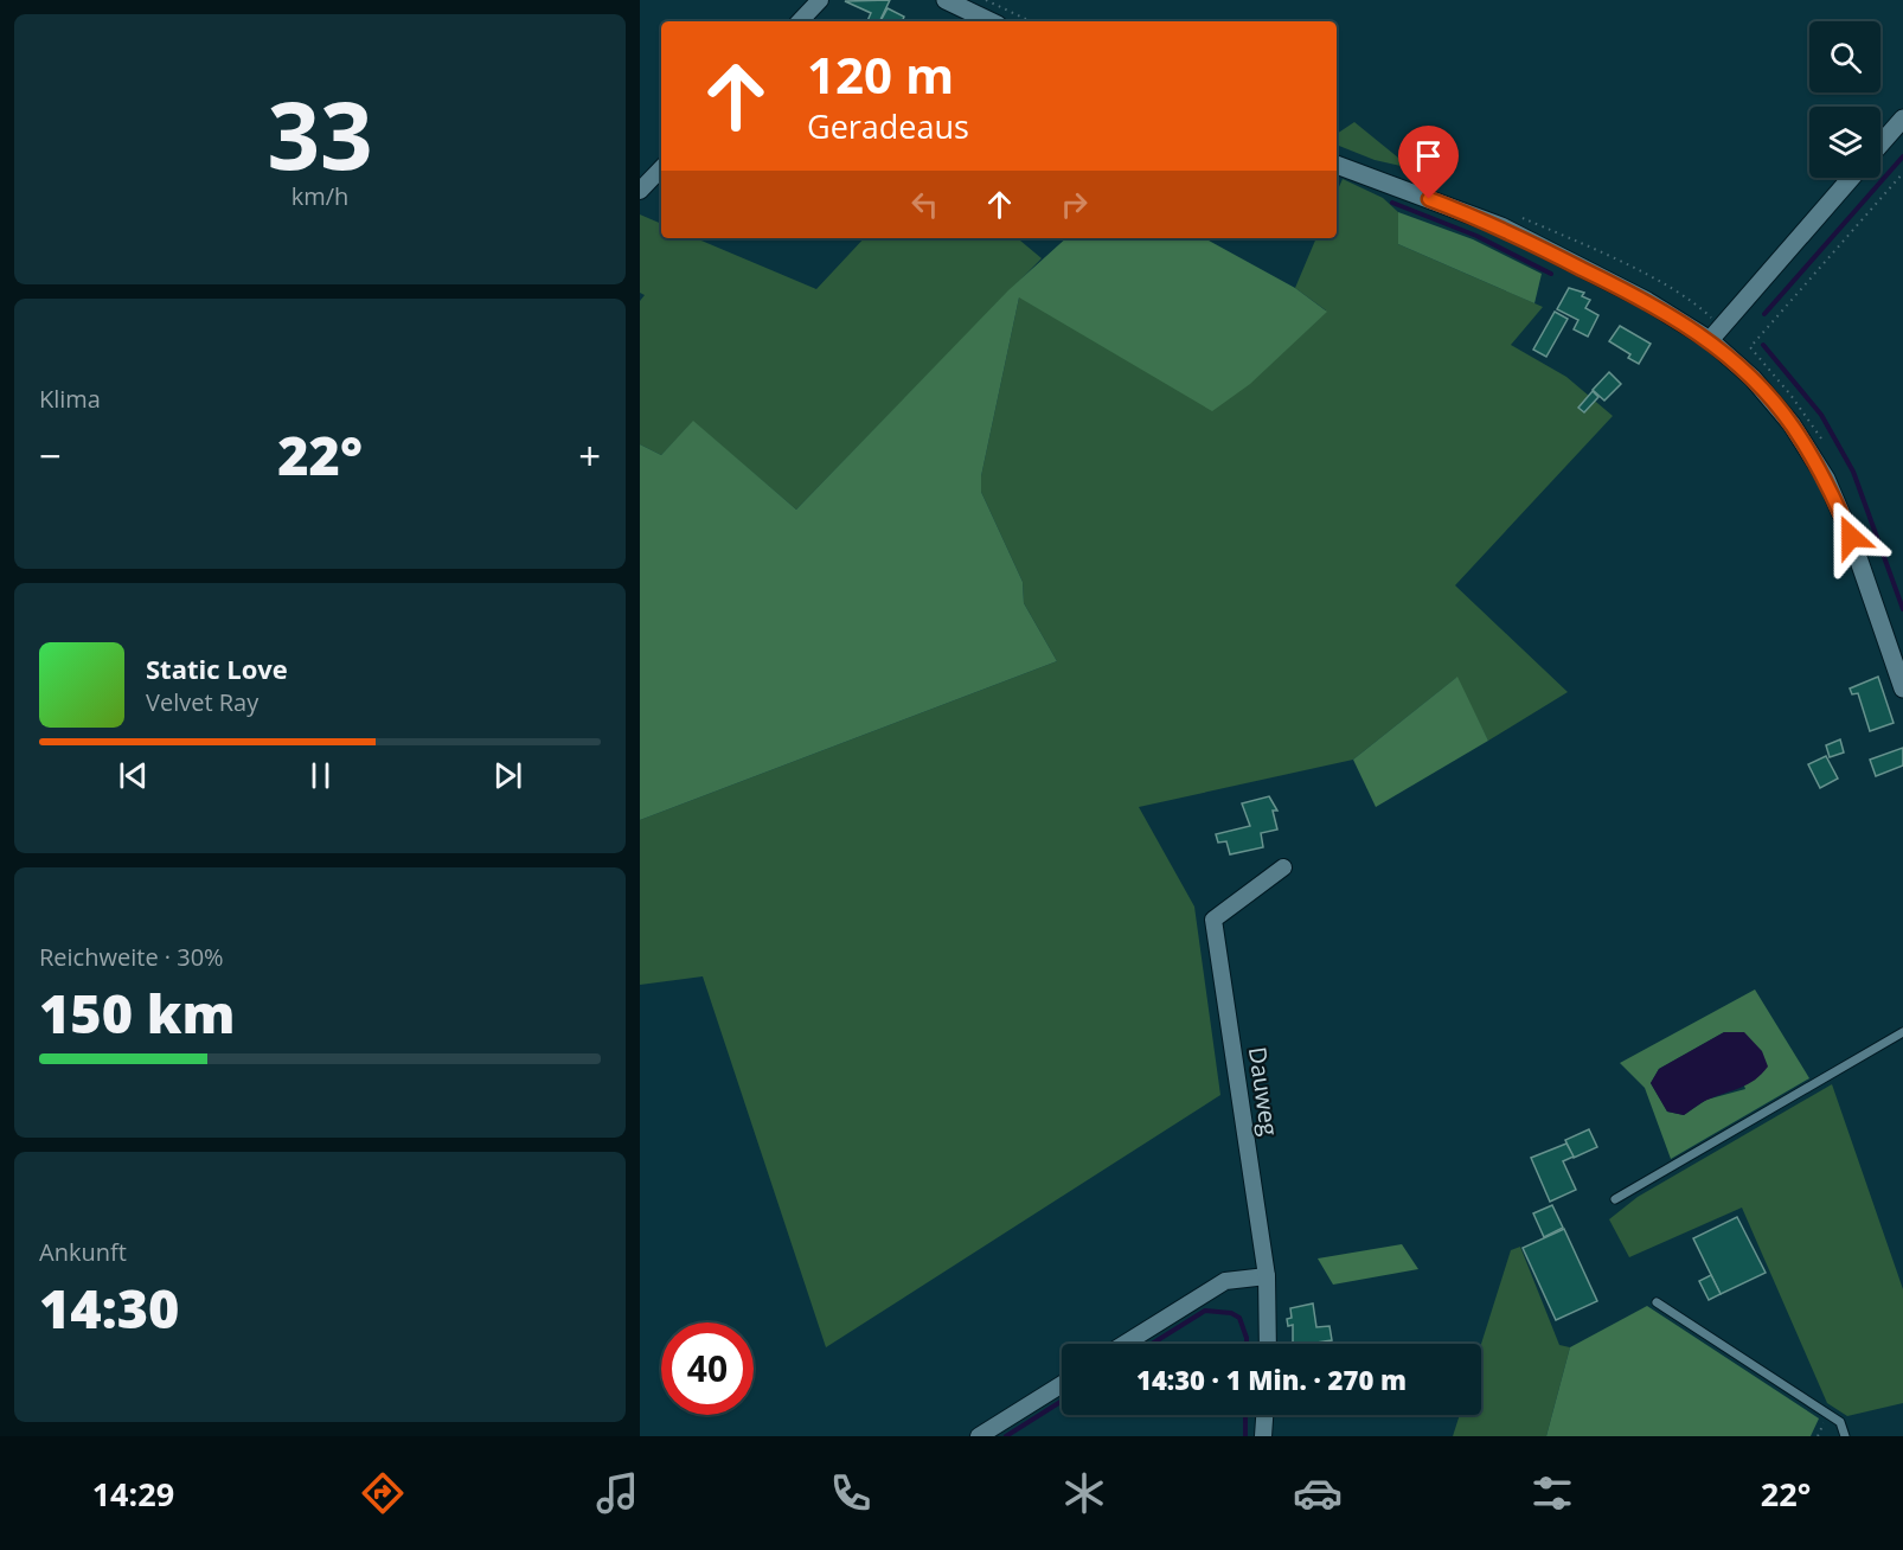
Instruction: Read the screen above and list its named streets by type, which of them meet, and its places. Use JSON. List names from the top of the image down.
{
  "streets": {
    "street": ["Dauweg"]
  },
  "page": {
    "tile": [
      ["33", "km/h"],
      "Klima",
      ["Reichweite · 30%", "150 km"],
      ["Ankunft", "14:30"]
    ],
    "turn": ["120 m", "Geradeaus"],
    "heat": ["−", "22°", "+"],
    "song": ["Static Love", "Velvet Ray"],
    "limit": "40",
    "trip": "14:30 · 1 Min. · 270 m",
    "tabs": ["14:29", "22°"]
  }
}
